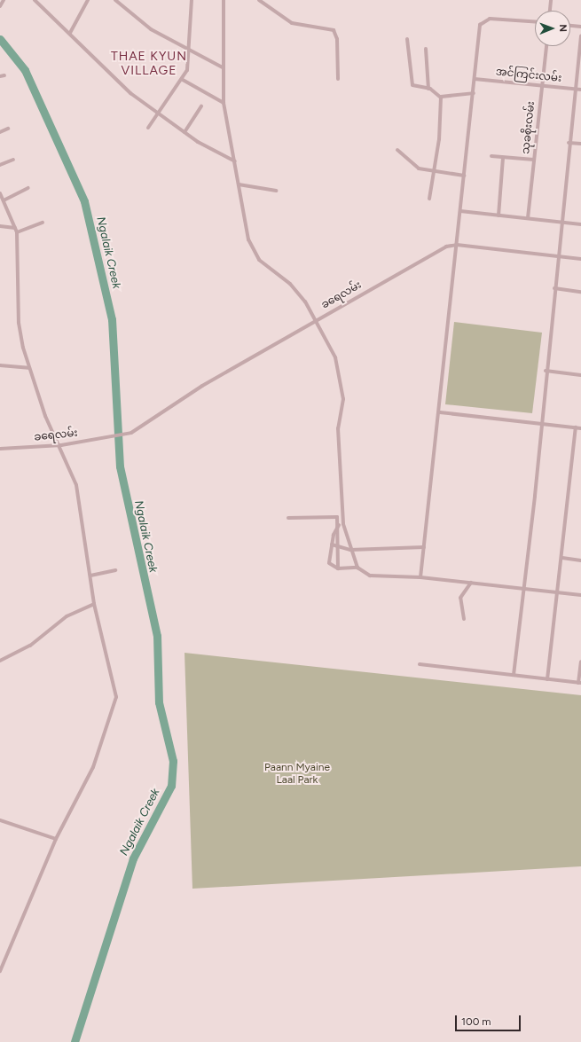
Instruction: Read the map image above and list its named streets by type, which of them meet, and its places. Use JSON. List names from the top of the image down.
{
  "streets": {
    "street": ["အင်ကြင်းလမ်း", "သုခစိုးလမ်း", "ခရေလမ်း"]
  },
  "crossings": [
    ["အင်ကြင်းလမ်း", "သုခစိုးလမ်း"]
  ],
  "districts": ["THAE KYUN VILLAGE"],
  "water": ["Ngalaik Creek"],
  "parks": ["Paann Myaine Laal Park"],
  "scale_bar": "100 m",
  "north": "right"
}
